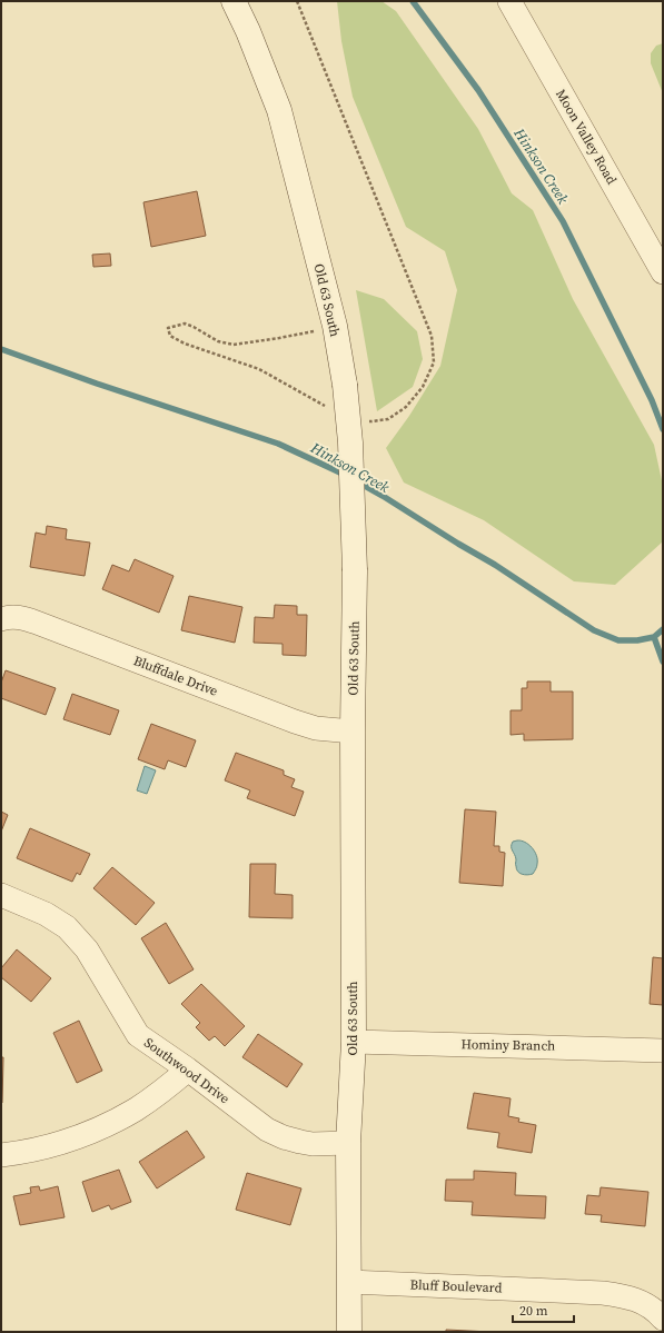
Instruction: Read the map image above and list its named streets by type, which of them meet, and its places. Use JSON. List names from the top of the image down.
{
  "streets": {
    "main road": ["Old 63 South"],
    "street": [
      "Moon Valley Road",
      "Bluffdale Drive",
      "Hominy Branch",
      "Southwood Drive",
      "Bluff Boulevard"
    ]
  },
  "crossings": [
    ["Old 63 South", "Bluffdale Drive"],
    ["Old 63 South", "Hominy Branch"],
    ["Old 63 South", "Southwood Drive"],
    ["Old 63 South", "Bluff Boulevard"]
  ],
  "water": ["Hinkson Creek"],
  "scale_bar": "20 m"
}
